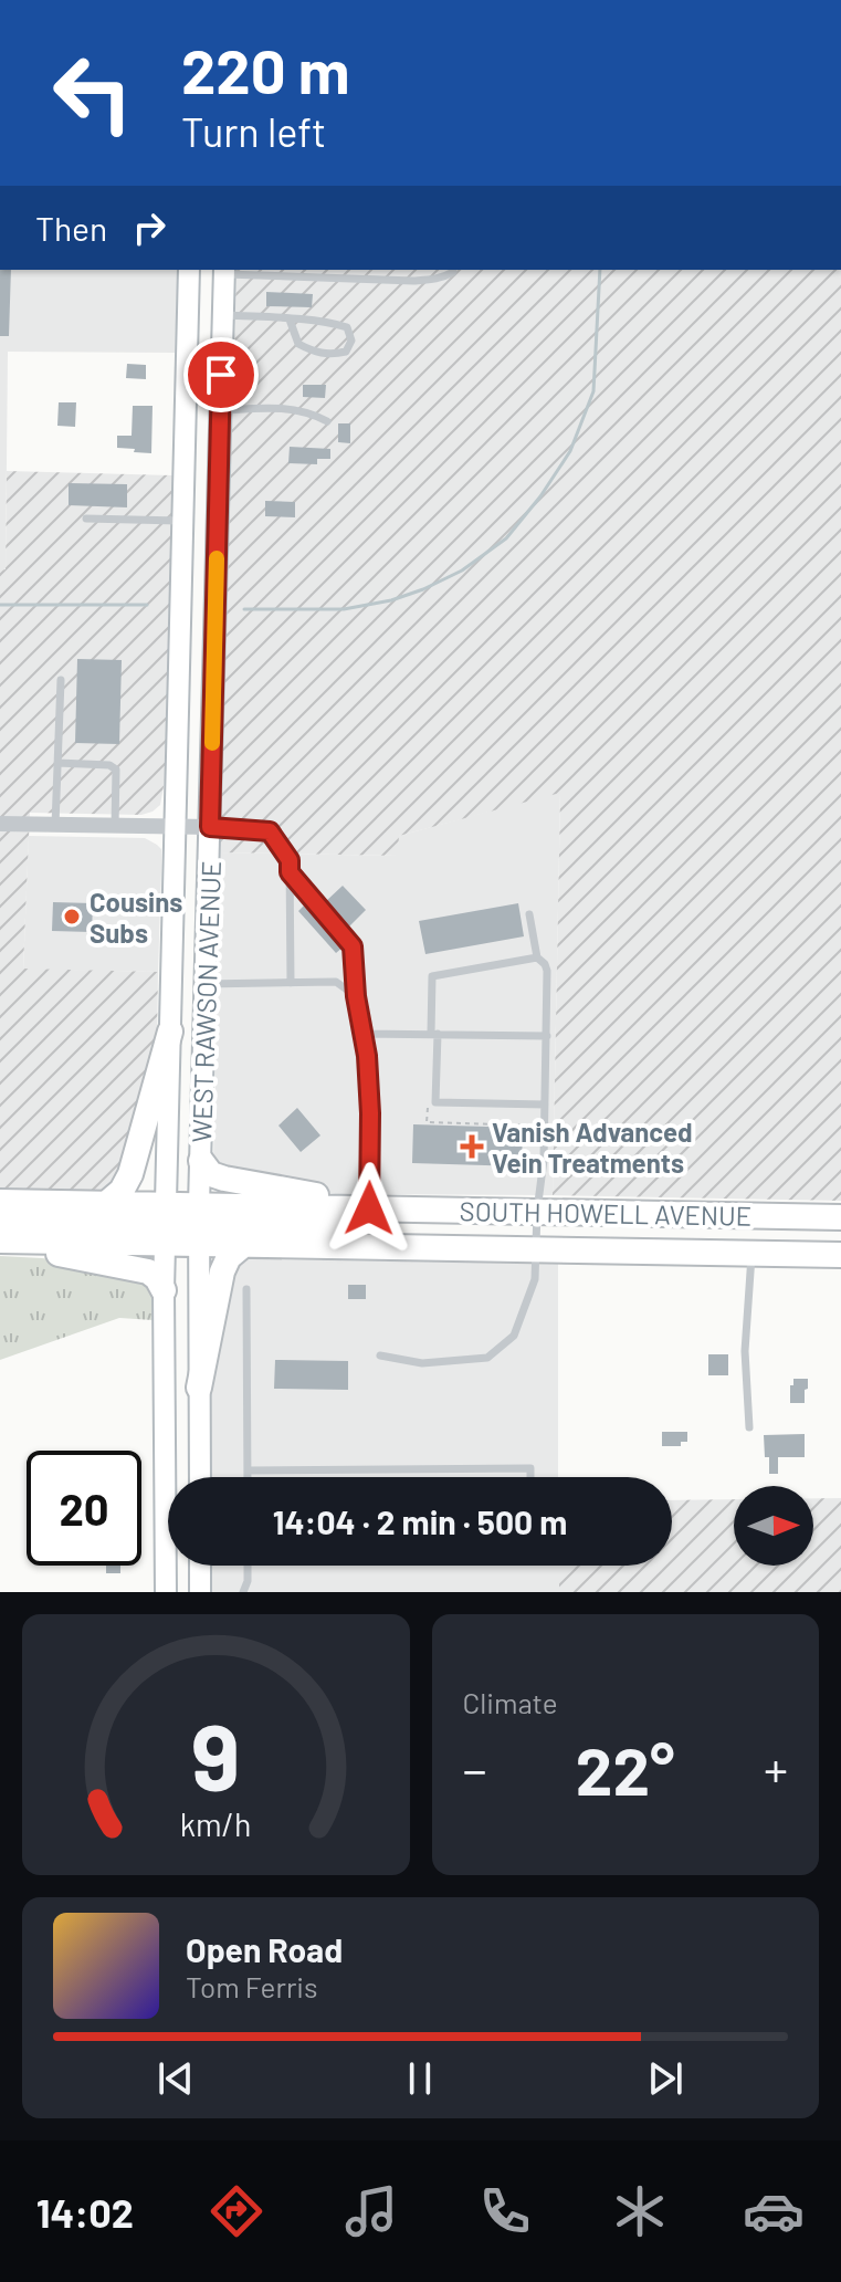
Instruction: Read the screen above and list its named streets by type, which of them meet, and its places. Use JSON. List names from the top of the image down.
{
  "streets": {
    "main road": ["WEST RAWSON AVENUE", "SOUTH HOWELL AVENUE"]
  },
  "crossings": [
    ["WEST RAWSON AVENUE", "SOUTH HOWELL AVENUE"]
  ],
  "places": {
    "other": ["Cousins Subs"],
    "health": ["Vanish Advanced Vein Treatments"]
  },
  "north": "right",
  "page": {
    "turn": ["220 m", "Turn left"],
    "then": "Then",
    "limit": "20",
    "trip": "14:04 · 2 min · 500 m",
    "tile": "Climate",
    "heat": ["−", "22°", "+"],
    "song": ["Open Road", "Tom Ferris"],
    "tabs": "14:02",
    "gauge": ["9", "km/h"]
  }
}
